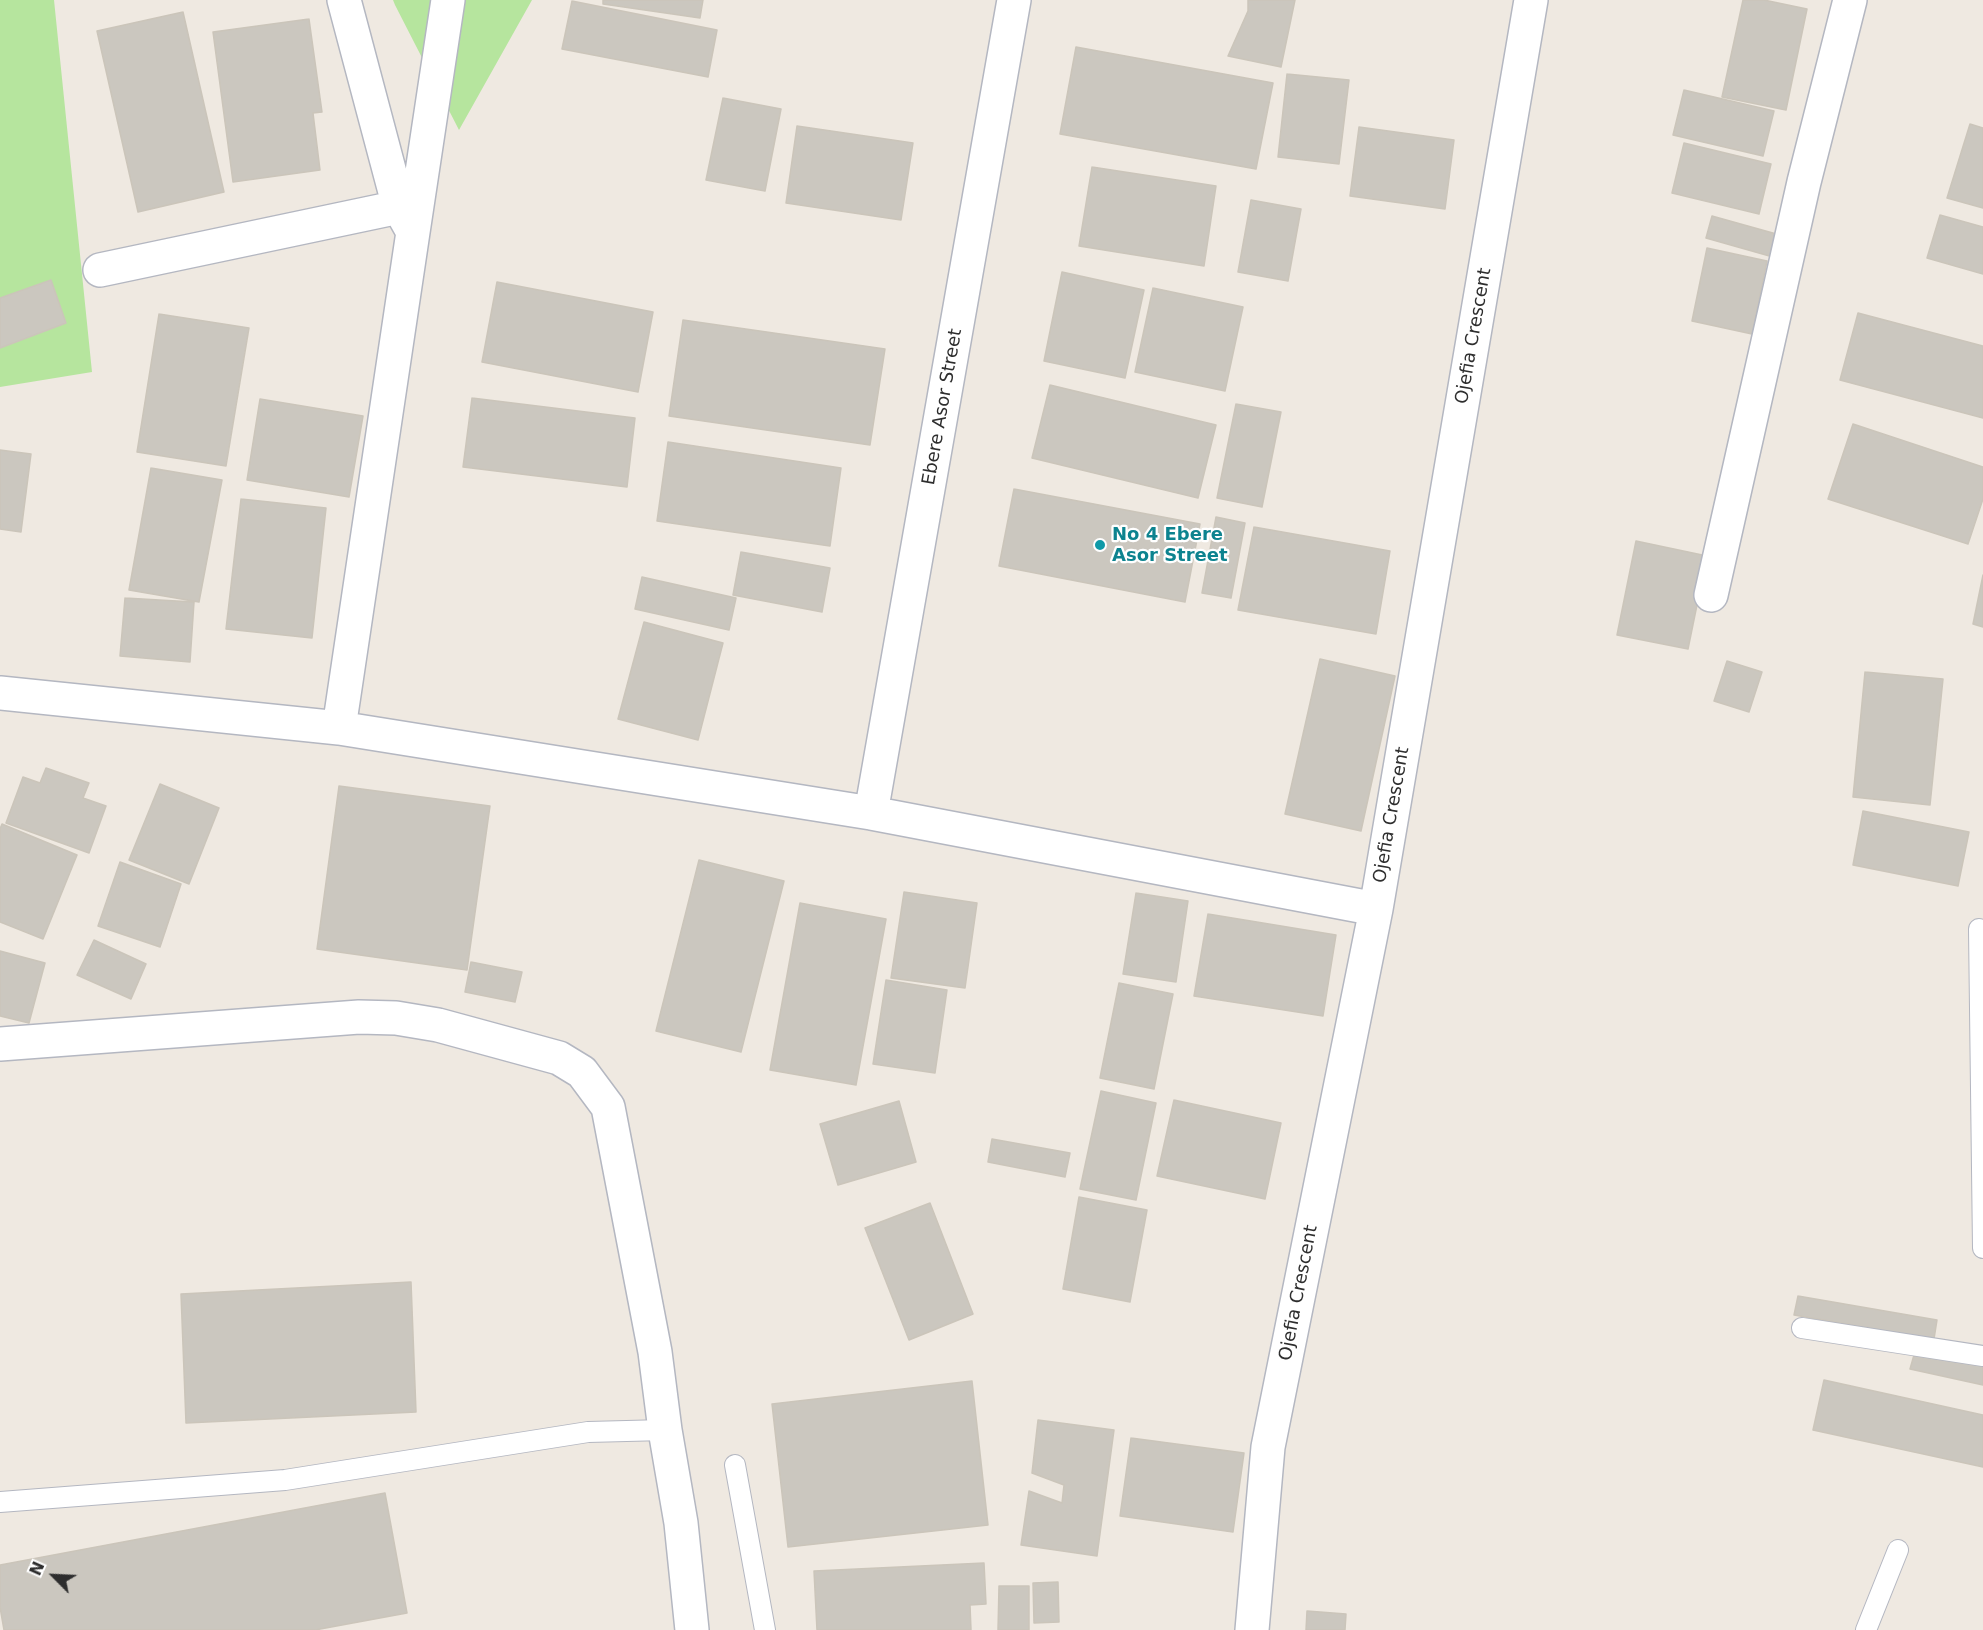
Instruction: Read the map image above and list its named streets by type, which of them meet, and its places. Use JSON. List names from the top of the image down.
{
  "streets": {
    "street": ["Ojefia Crescent", "Ebere Asor Street"]
  },
  "places": ["No 4 Ebere Asor Street"],
  "north": "top left"
}
